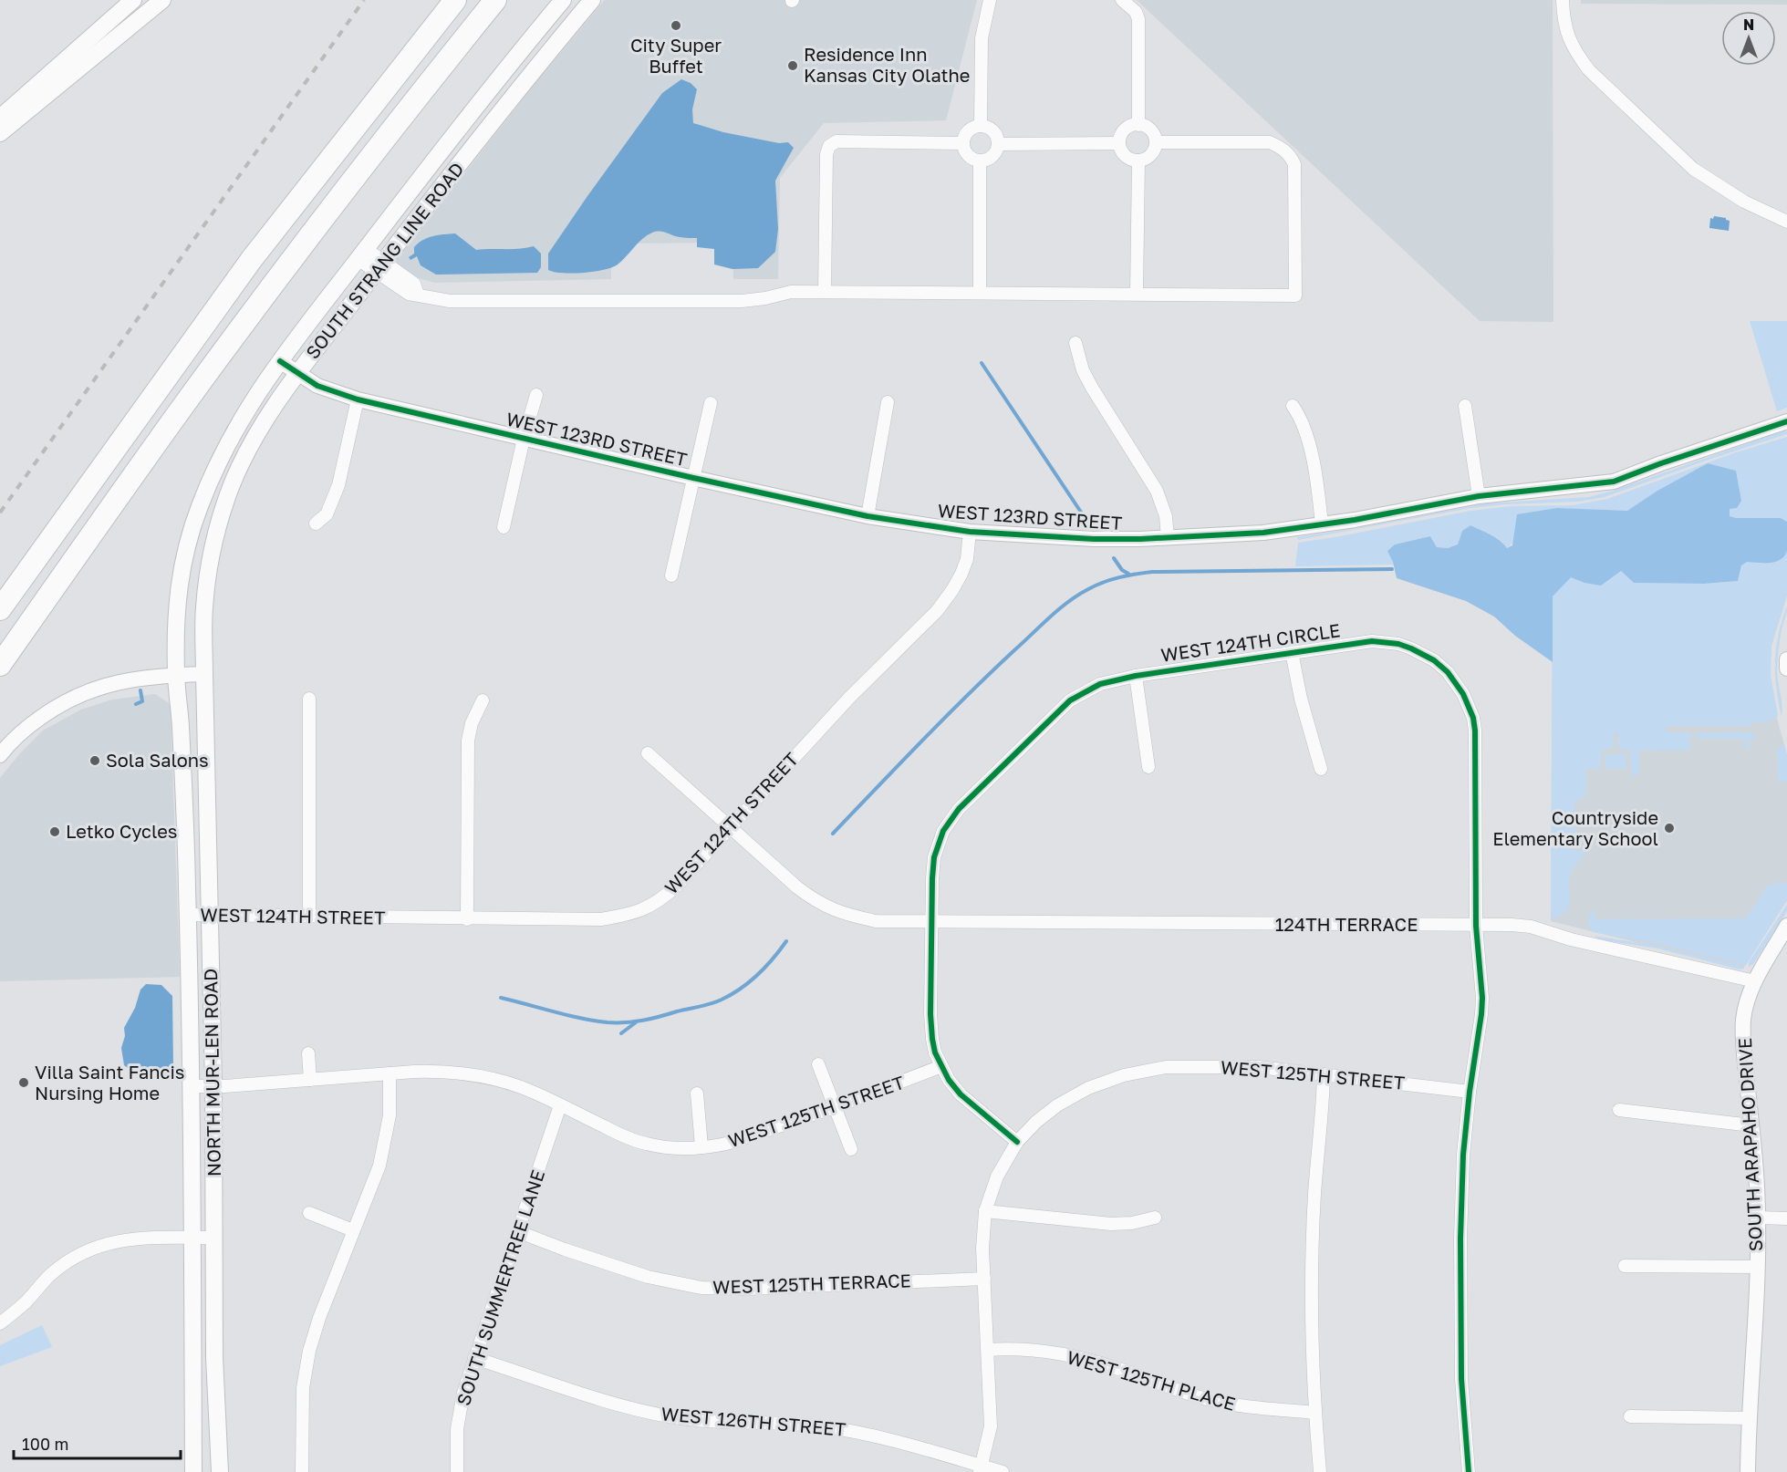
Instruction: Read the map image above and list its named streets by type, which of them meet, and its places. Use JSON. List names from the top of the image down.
{
  "streets": {
    "main road": ["SOUTH STRANG LINE ROAD", "NORTH MUR-LEN ROAD"],
    "street": [
      "WEST 123RD STREET",
      "WEST 124TH CIRCLE",
      "WEST 124TH STREET",
      "124TH TERRACE",
      "WEST 125TH STREET",
      "SOUTH ARAPAHO DRIVE",
      "WEST 125TH TERRACE",
      "SOUTH SUMMERTREE LANE",
      "WEST 125TH PLACE",
      "WEST 126TH STREET"
    ]
  },
  "crossings": [
    ["SOUTH STRANG LINE ROAD", "WEST 123RD STREET"],
    ["SOUTH STRANG LINE ROAD", "NORTH MUR-LEN ROAD"],
    ["WEST 123RD STREET", "WEST 124TH STREET"],
    ["WEST 124TH CIRCLE", "124TH TERRACE"],
    ["WEST 124TH CIRCLE", "WEST 125TH STREET"],
    ["WEST 124TH STREET", "124TH TERRACE"],
    ["WEST 124TH STREET", "NORTH MUR-LEN ROAD"],
    ["124TH TERRACE", "SOUTH ARAPAHO DRIVE"],
    ["NORTH MUR-LEN ROAD", "WEST 125TH STREET"],
    ["WEST 125TH STREET", "WEST 125TH TERRACE"],
    ["WEST 125TH STREET", "SOUTH SUMMERTREE LANE"],
    ["WEST 125TH STREET", "WEST 125TH PLACE"],
    ["WEST 125TH STREET", "WEST 126TH STREET"],
    ["WEST 125TH TERRACE", "SOUTH SUMMERTREE LANE"],
    ["SOUTH SUMMERTREE LANE", "WEST 126TH STREET"]
  ],
  "places": [
    "City Super Buffet",
    "Residence Inn Kansas City Olathe",
    "Sola Salons",
    "Countryside Elementary School",
    "Letko Cycles",
    "Villa Saint Fancis Nursing Home"
  ],
  "scale_bar": "100 m",
  "north": "top"
}
